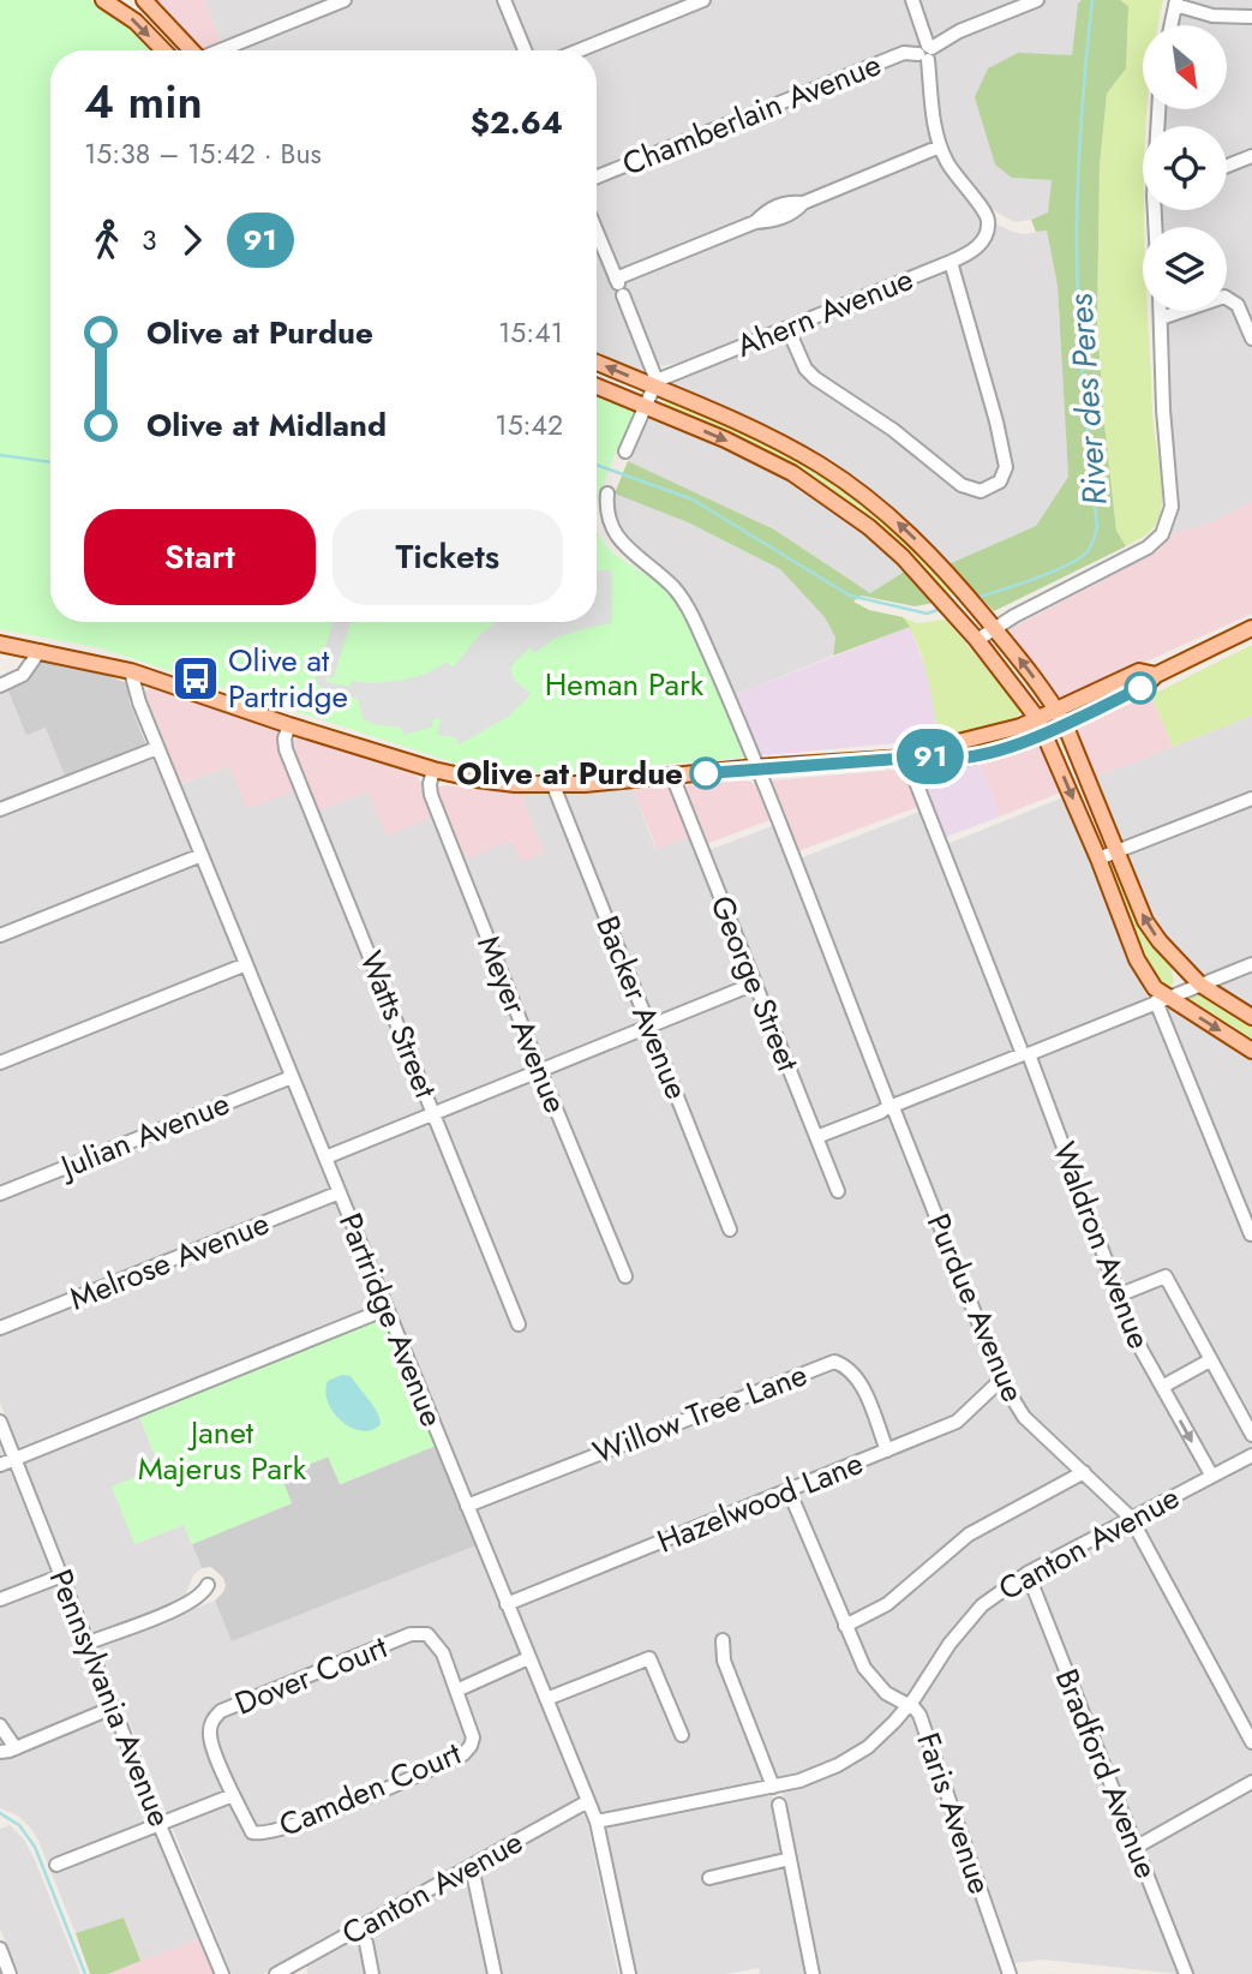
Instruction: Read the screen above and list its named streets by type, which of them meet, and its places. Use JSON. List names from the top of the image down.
{
  "streets": {
    "street": [
      "Chamberlain Avenue",
      "Ahern Avenue",
      "George Street",
      "Backer Avenue",
      "Watts Street",
      "Meyer Avenue",
      "Julian Avenue",
      "Waldron Avenue",
      "Melrose Avenue",
      "Purdue Avenue",
      "Partridge Avenue",
      "Willow Tree Lane",
      "Hazelwood Lane",
      "Canton Avenue",
      "Dover Court",
      "Pennsylvania Avenue",
      "Bradford Avenue",
      "Camden Court",
      "Faris Avenue"
    ]
  },
  "crossings": [
    ["Julian Avenue", "Partridge Avenue"],
    ["Waldron Avenue", "Canton Avenue"],
    ["Melrose Avenue", "Partridge Avenue"],
    ["Purdue Avenue", "Hazelwood Lane"],
    ["Purdue Avenue", "Canton Avenue"],
    ["Partridge Avenue", "Willow Tree Lane"],
    ["Partridge Avenue", "Hazelwood Lane"],
    ["Partridge Avenue", "Canton Avenue"],
    ["Willow Tree Lane", "Hazelwood Lane"],
    ["Hazelwood Lane", "Faris Avenue"],
    ["Canton Avenue", "Bradford Avenue"],
    ["Canton Avenue", "Faris Avenue"],
    ["Dover Court", "Camden Court"]
  ],
  "water": ["River des Peres"],
  "parks": ["Heman Park", "Janet Majerus Park"],
  "places": {
    "bus stop": ["Olive at Partridge"],
    "other": ["Olive at Purdue"]
  },
  "lines": ["bus line 91"],
  "north": "bottom right",
  "page": {
    "on_map": "91",
    "heading": ["4 min", "15:38 – 15:42 · Bus", "$2.64"],
    "legs": ["3", "91"],
    "list": [
      {
        "name": "Olive at Purdue",
        "value": "15:41"
      },
      {
        "name": "Olive at Midland",
        "value": "15:42"
      }
    ],
    "buttons": ["Start", "Tickets"]
  }
}
